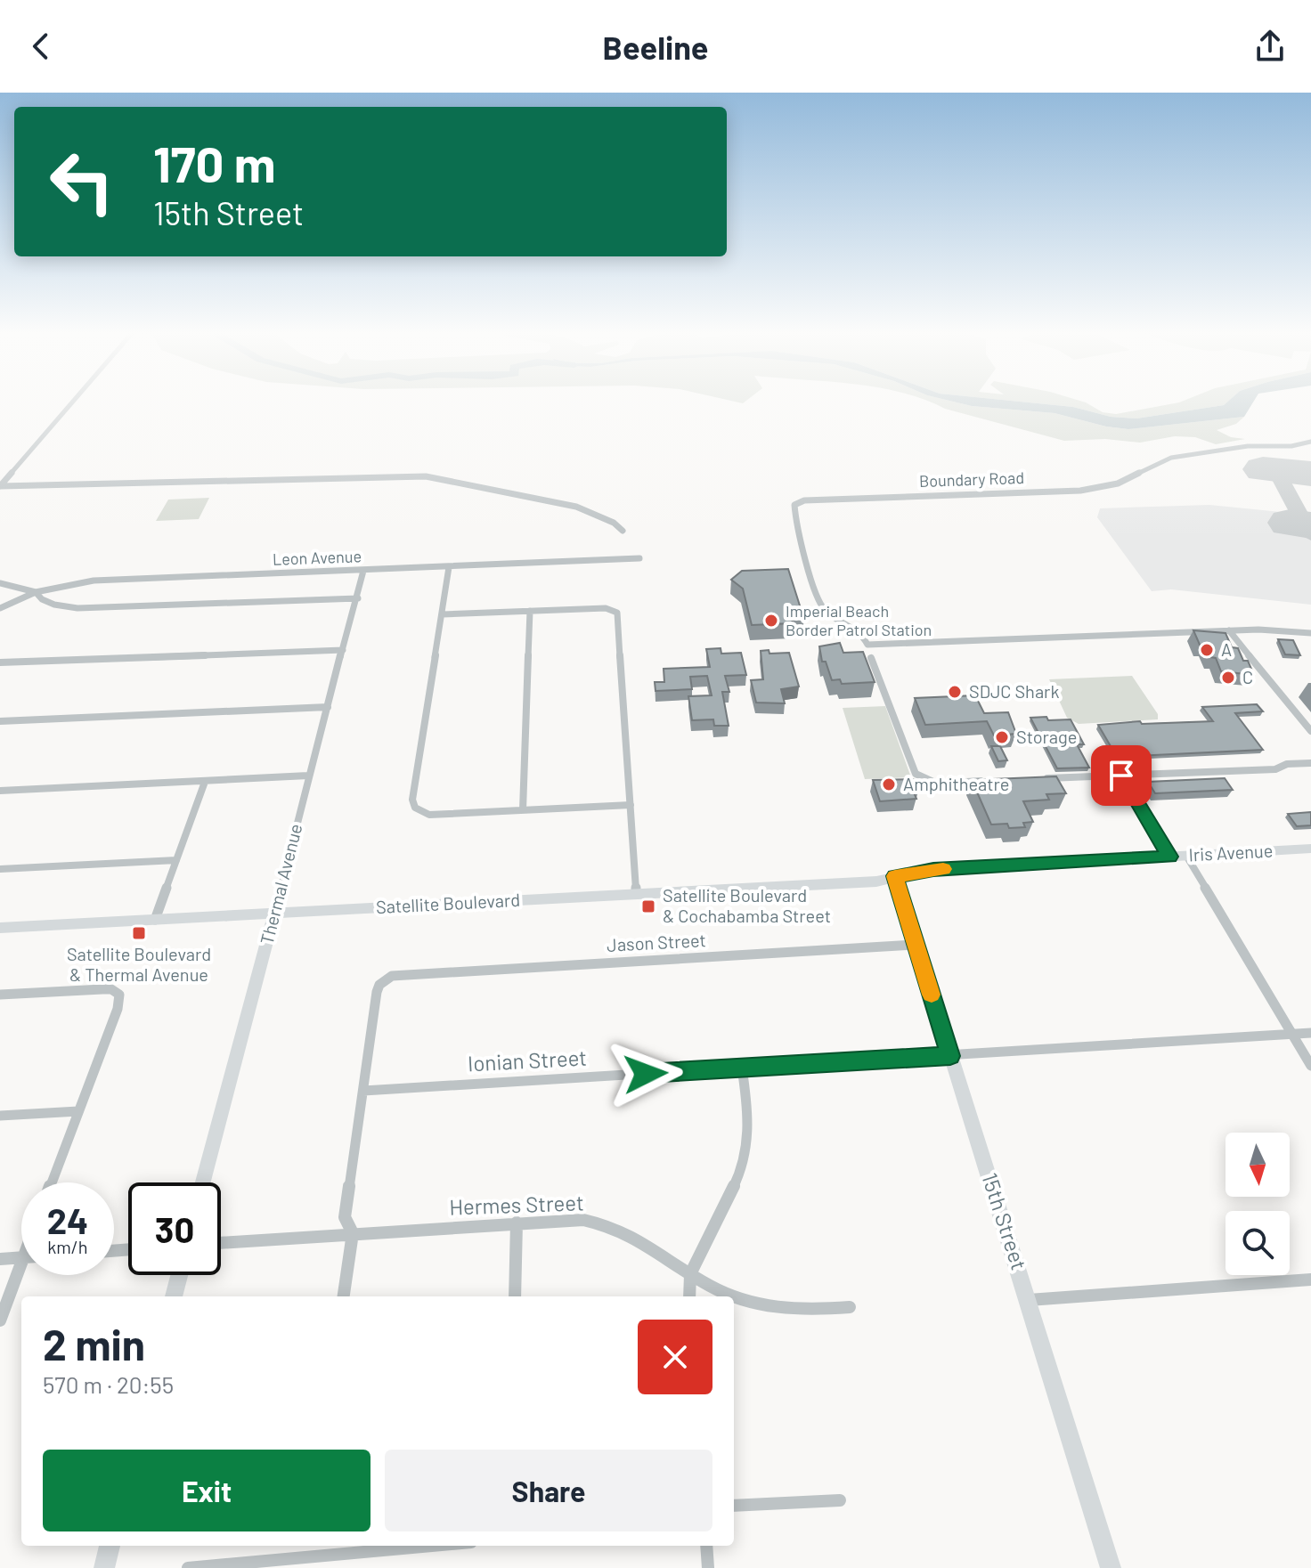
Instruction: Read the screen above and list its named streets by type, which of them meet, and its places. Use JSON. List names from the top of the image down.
{
  "streets": {
    "street": [
      "Boundary Road",
      "Leon Avenue",
      "Iris Avenue",
      "Thermal Avenue",
      "Satellite Boulevard",
      "Jason Street",
      "Ionian Street",
      "Hermes Street",
      "15th Street"
    ]
  },
  "crossings": [
    ["Leon Avenue", "Thermal Avenue"],
    ["Iris Avenue", "Satellite Boulevard"],
    ["Iris Avenue", "15th Street"],
    ["Thermal Avenue", "Satellite Boulevard"],
    ["Satellite Boulevard", "15th Street"],
    ["Jason Street", "Ionian Street"],
    ["Jason Street", "15th Street"],
    ["Ionian Street", "15th Street"]
  ],
  "places": {
    "other": [
      "Imperial Beach Border Patrol Station",
      "A",
      "C",
      "SDJC Shark",
      "Storage",
      "Amphitheatre"
    ],
    "transit": ["Satellite Boulevard & Cochabamba Street", "Satellite Boulevard & Thermal Avenue"]
  },
  "north": "bottom",
  "page": {
    "header": "Beeline",
    "turn": ["170 m", "15th Street"],
    "speed": "24 km/h",
    "limit": "30",
    "heading": ["2 min", "570 m · 20:55"],
    "buttons": ["Exit", "Share"]
  }
}
